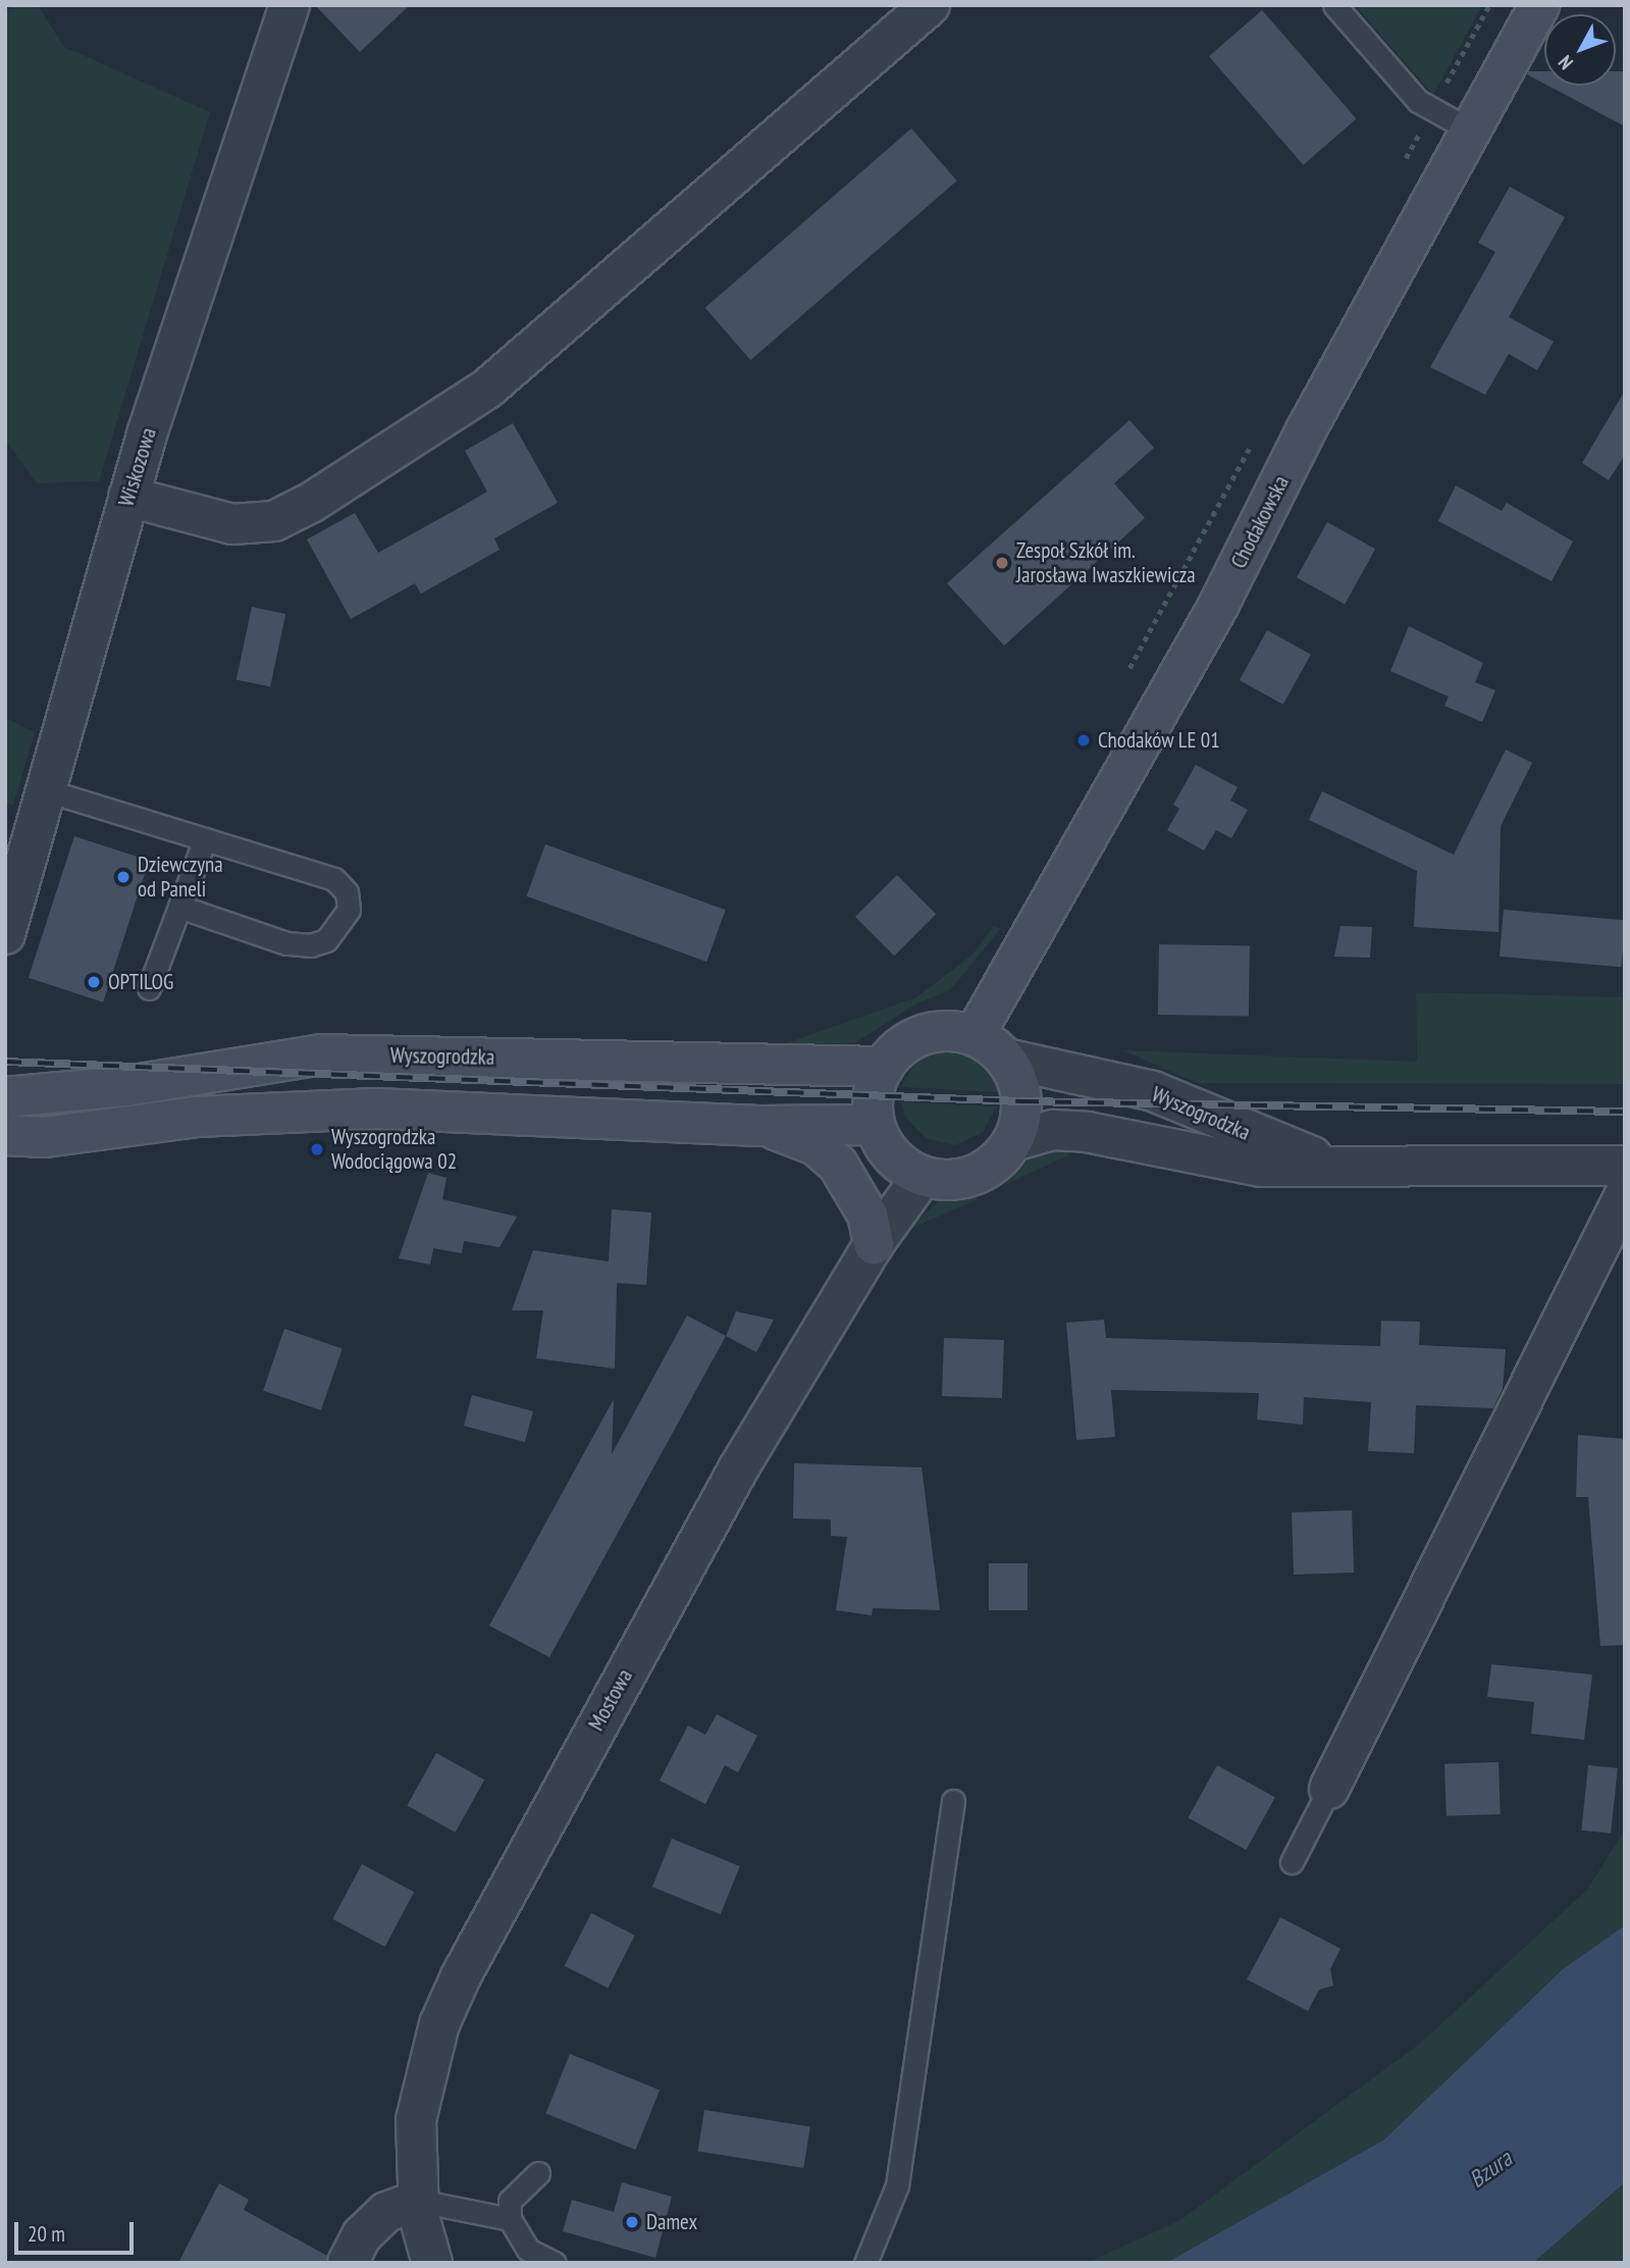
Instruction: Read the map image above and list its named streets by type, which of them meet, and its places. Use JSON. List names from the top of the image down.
{
  "streets": {
    "main road": ["Chodakowska", "Wyszogrodzka"],
    "street": ["Wiskozowa", "Mostowa"]
  },
  "crossings": [
    ["Chodakowska", "Wyszogrodzka"],
    ["Chodakowska", "Mostowa"],
    ["Wyszogrodzka", "Mostowa"]
  ],
  "water": ["Bzura"],
  "places": [
    "Zespoł Szkół im. Jarosława Iwaszkiewicza",
    "Chodaków LE 01",
    "Dziewczyna od Paneli",
    "OPTILOG",
    "Wyszogrodzka Wodociągowa 02",
    "Damex"
  ],
  "scale_bar": "20 m",
  "north": "bottom left"
}
